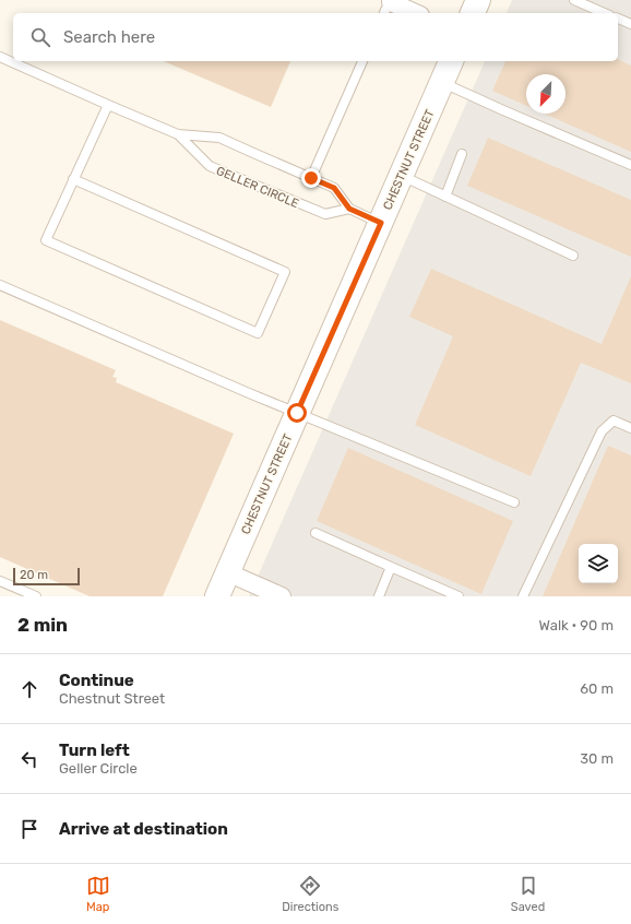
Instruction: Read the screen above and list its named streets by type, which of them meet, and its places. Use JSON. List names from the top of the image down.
{
  "streets": {
    "street": ["CHESTNUT STREET"],
    "lane": ["GELLER CIRCLE"]
  },
  "crossings": [
    ["CHESTNUT STREET", "GELLER CIRCLE"]
  ],
  "scale_bar": "20 m",
  "north": "bottom left",
  "page": {
    "search": "Search here",
    "scale": "20 m",
    "heading": ["2 min", "Walk · 90 m"],
    "list": [
      ["Continue", "Chestnut Street", "60 m"],
      ["Turn left", "Geller Circle", "30 m"],
      "Arrive at destination"
    ],
    "nav": ["Map", "Directions", "Saved"]
  }
}
